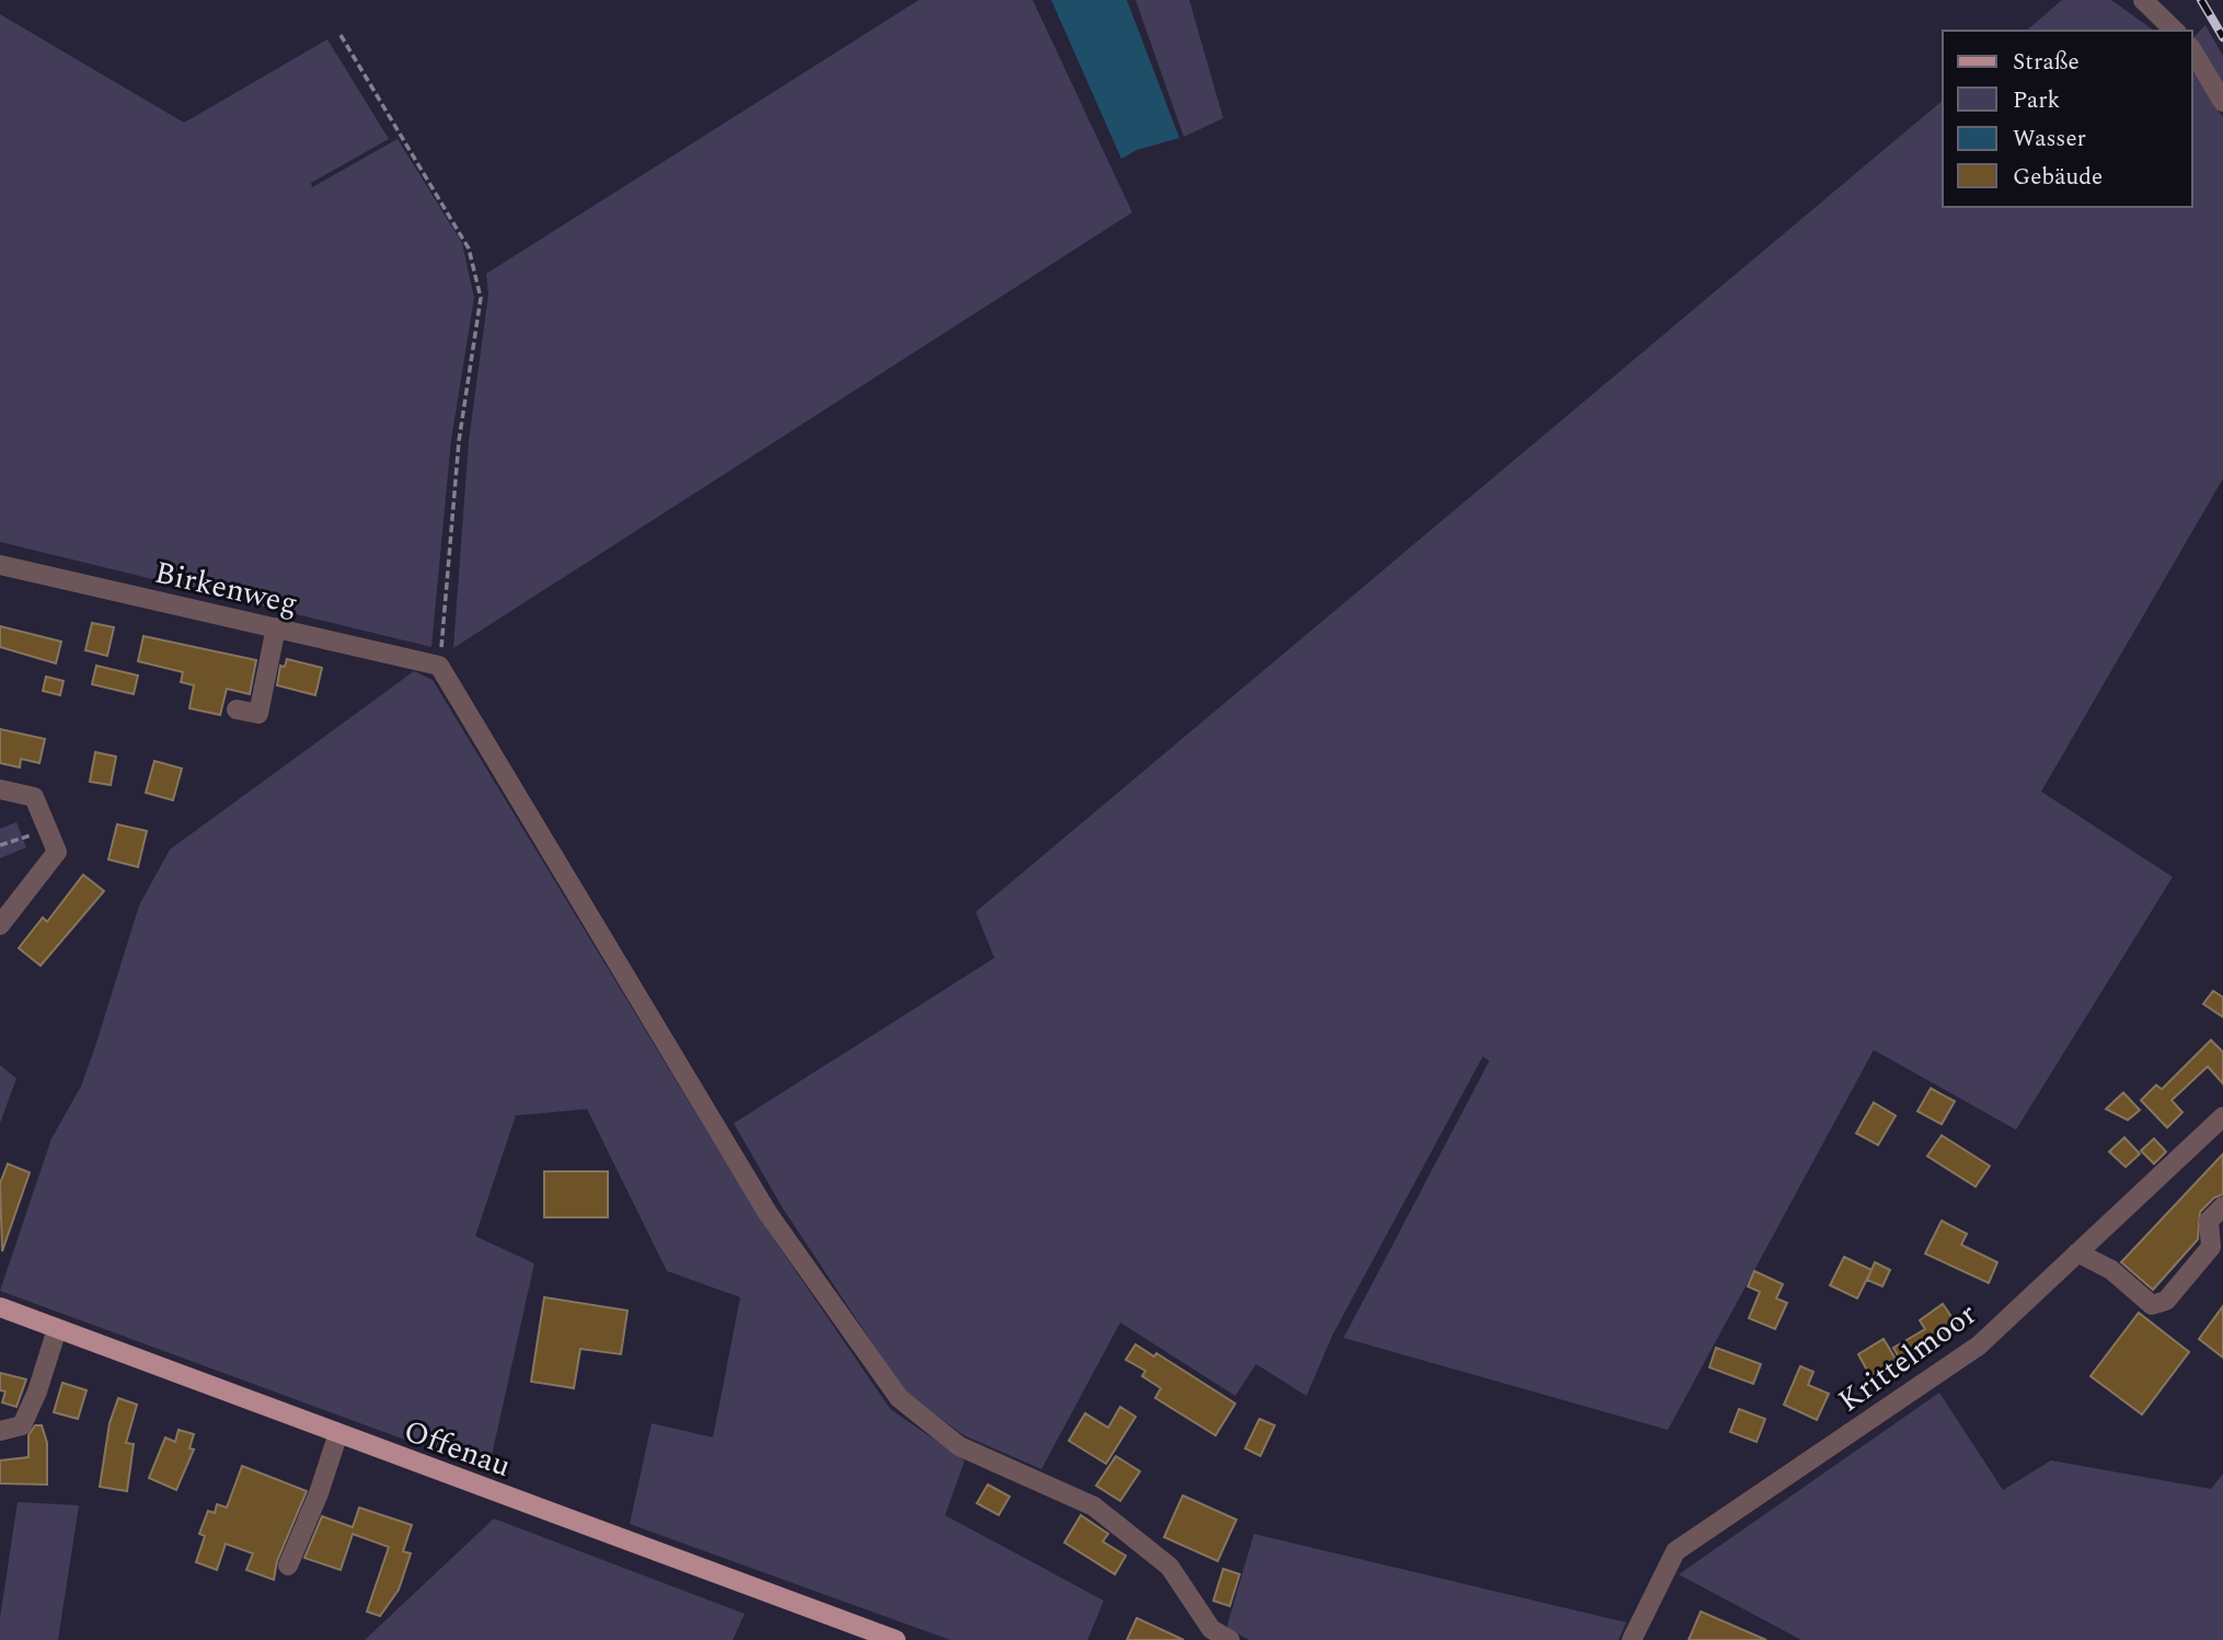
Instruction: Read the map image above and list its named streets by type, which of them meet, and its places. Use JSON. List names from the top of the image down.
{
  "streets": {
    "main road": ["Offenau"],
    "street": ["Birkenweg", "Krittelmoor"]
  },
  "legend": [
    "Straße",
    "Park",
    "Wasser",
    "Gebäude"
  ]
}
